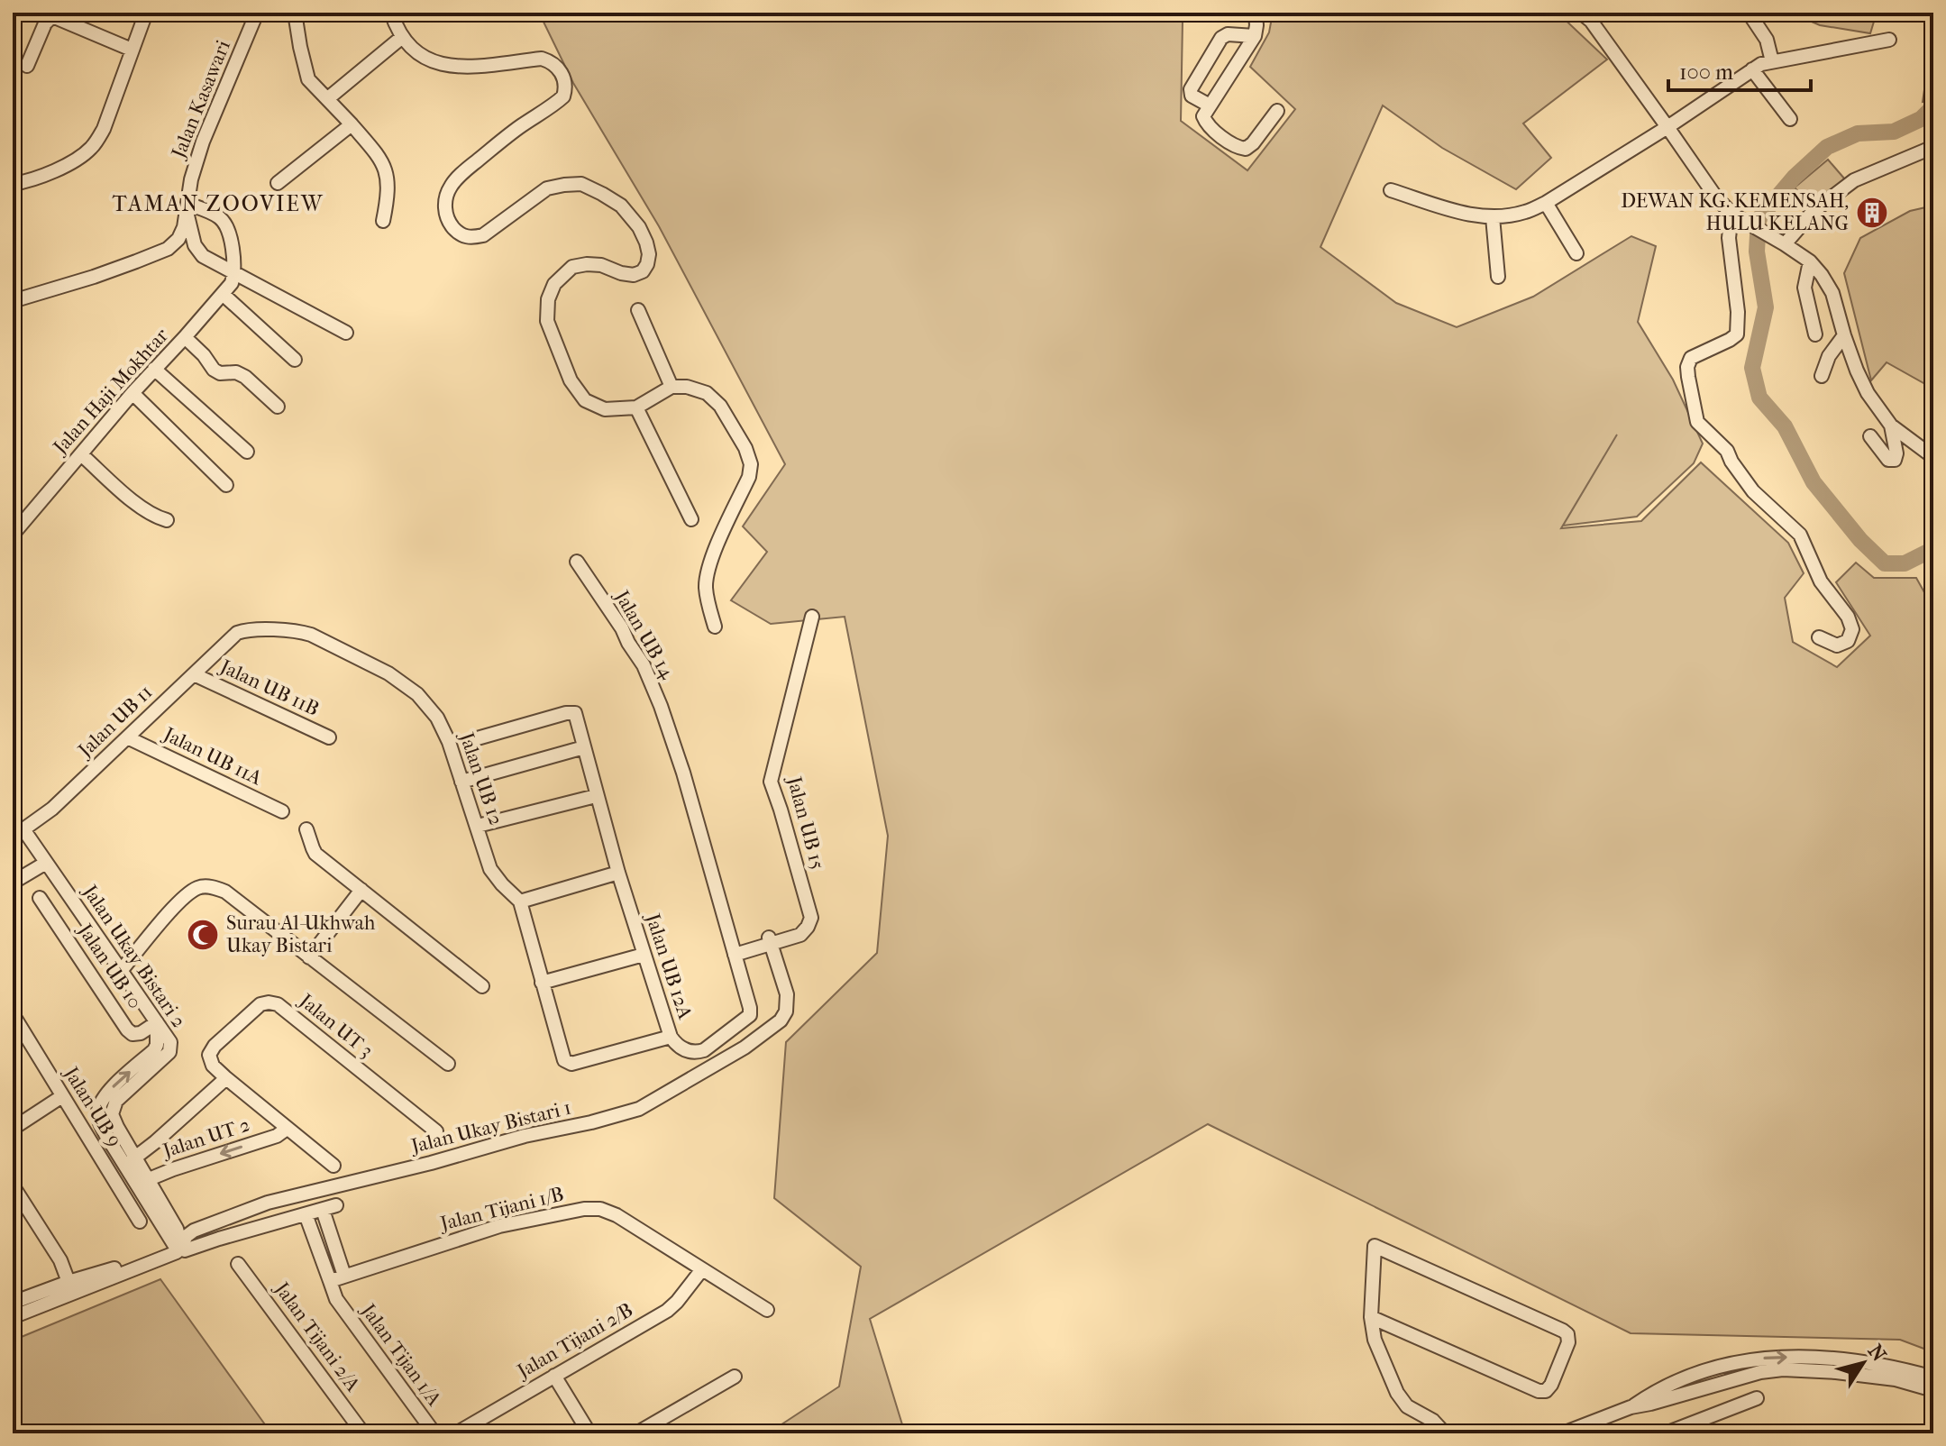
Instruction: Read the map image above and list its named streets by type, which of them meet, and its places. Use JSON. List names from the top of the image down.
{
  "streets": {
    "street": [
      "Jalan Kasawari",
      "Jalan Haji Mokhtar",
      "Jalan UB 14",
      "Jalan UB 11B",
      "Jalan UB 11",
      "Jalan UB 11A",
      "Jalan UB 12",
      "Jalan UB 15",
      "Jalan Ukay Bistari 2",
      "Jalan UB 10",
      "Jalan UB 12A",
      "Jalan UT 3",
      "Jalan UB 9",
      "Jalan Ukay Bistari 1",
      "Jalan UT 2",
      "Jalan Tijani 1/B",
      "Jalan Tijani 2/A",
      "Jalan Tijani 2/B",
      "Jalan Tijan 1/A"
    ]
  },
  "crossings": [
    ["Jalan UB 14", "Jalan UB 12A"],
    ["Jalan UB 11B", "Jalan UB 11"],
    ["Jalan UB 11", "Jalan UB 11A"],
    ["Jalan UB 11", "Jalan UB 12"],
    ["Jalan UB 11", "Jalan Ukay Bistari 2"],
    ["Jalan UB 12", "Jalan UB 12A"],
    ["Jalan UB 15", "Jalan UB 12A"],
    ["Jalan UB 15", "Jalan Ukay Bistari 1"],
    ["Jalan Ukay Bistari 2", "Jalan UB 10"],
    ["Jalan UT 3", "Jalan UT 2"],
    ["Jalan Tijani 1/B", "Jalan Tijani 2/B"],
    ["Jalan Tijani 1/B", "Jalan Tijan 1/A"]
  ],
  "districts": ["TAMAN ZOOVIEW"],
  "places": {
    "building": ["DEWAN KG. KEMENSAH, HULU KELANG"],
    "mosque": ["Surau Al-Ukhwah Ukay Bistari"]
  },
  "scale_bar": "100 m",
  "north": "top right"
}
